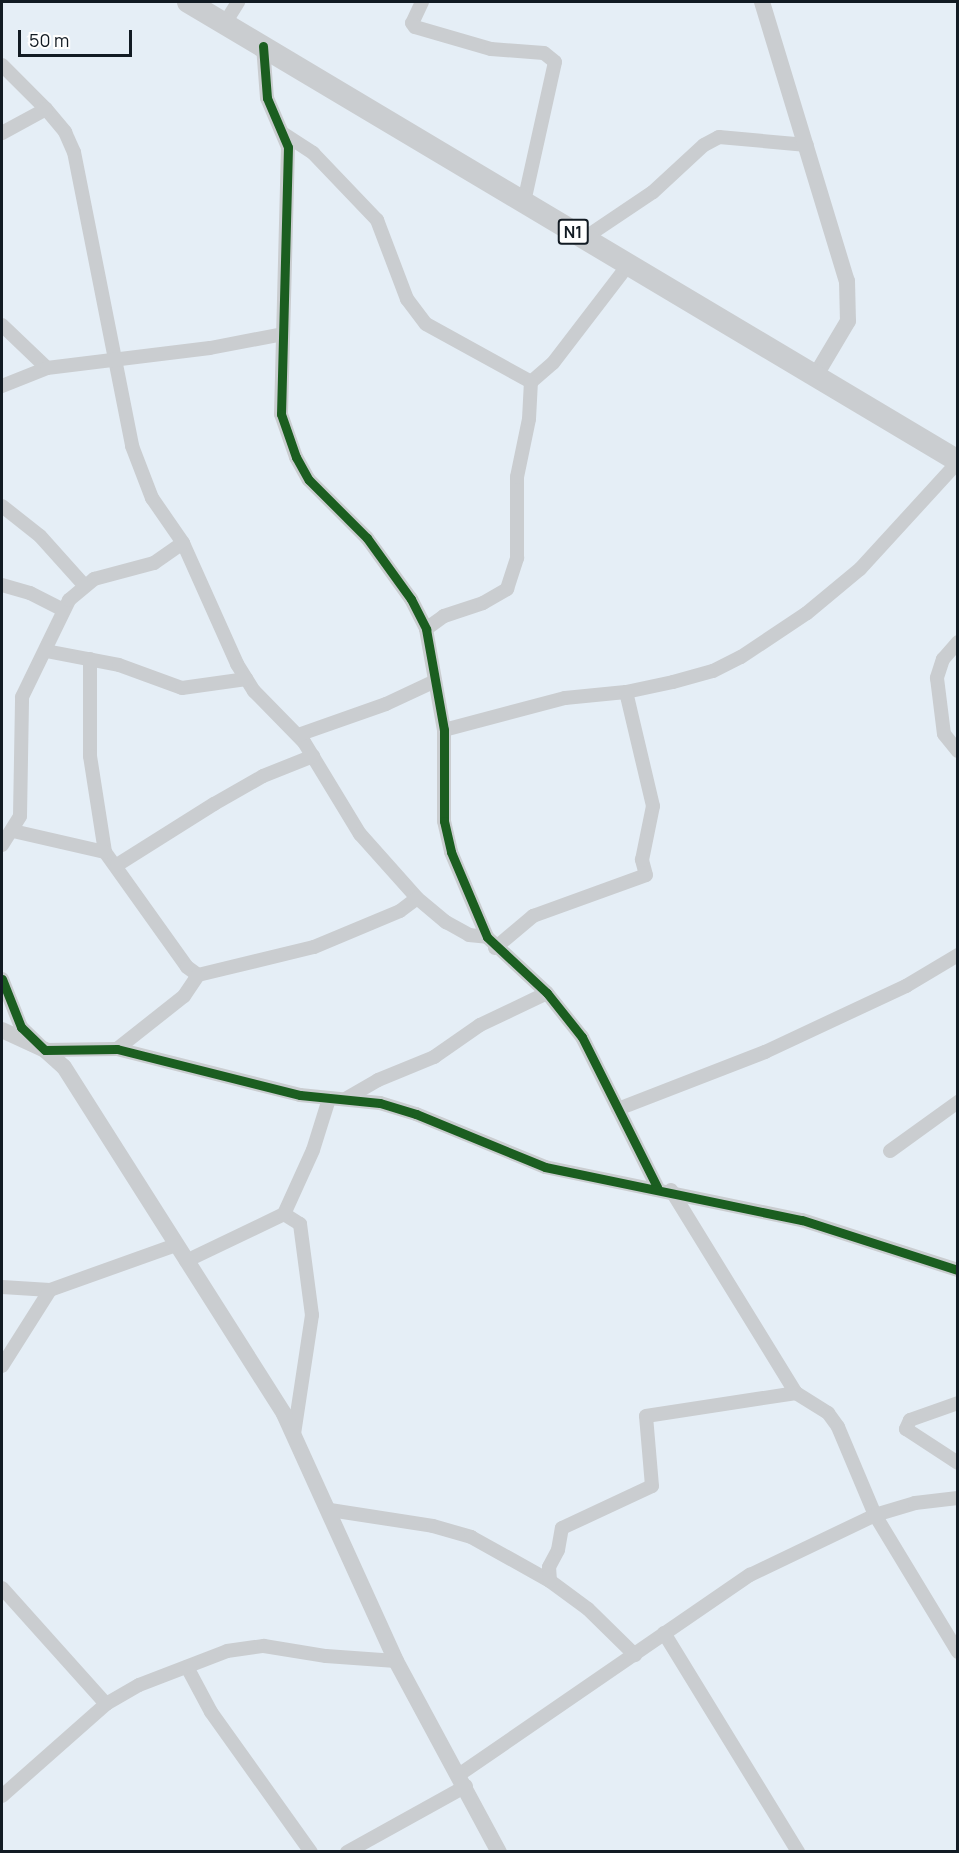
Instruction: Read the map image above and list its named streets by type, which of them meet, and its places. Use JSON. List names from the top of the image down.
{
  "streets": {
    "highway": ["N1"]
  },
  "scale_bar": "50 m"
}
